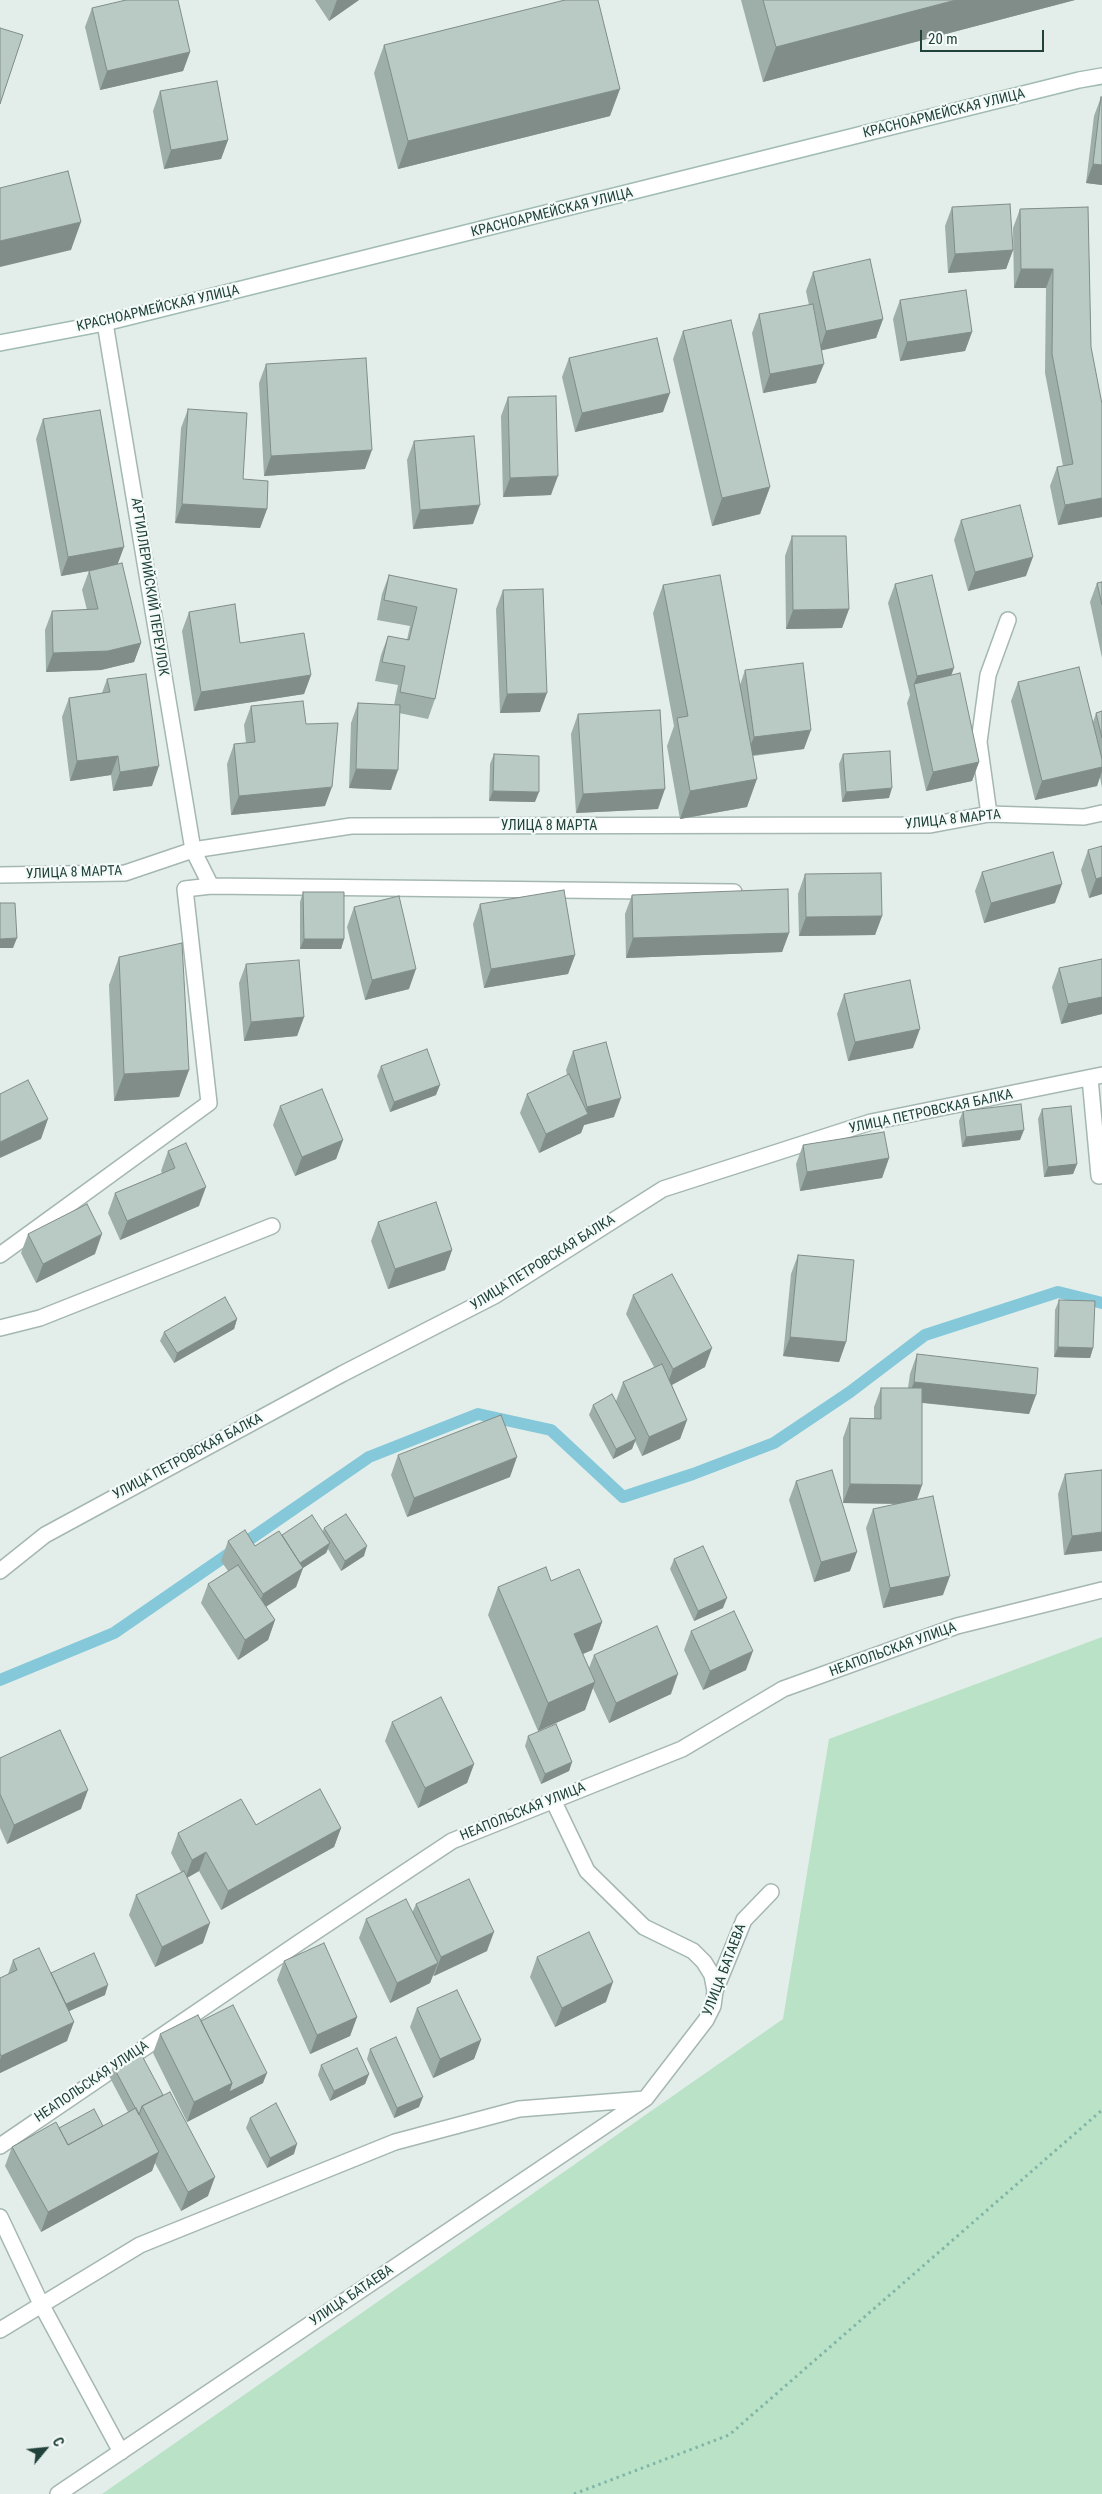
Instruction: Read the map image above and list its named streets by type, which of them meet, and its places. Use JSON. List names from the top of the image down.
{
  "streets": {
    "street": [
      "КРАСНОАРМЕЙСКАЯ УЛИЦА",
      "АРТИЛЛЕРИЙСКИЙ ПЕРЕУЛОК",
      "УЛИЦА 8 МАРТА",
      "УЛИЦА ПЕТРОВСКАЯ БАЛКА",
      "НЕАПОЛЬСКАЯ УЛИЦА",
      "УЛИЦА БАТАЕВА"
    ]
  },
  "crossings": [
    ["КРАСНОАРМЕЙСКАЯ УЛИЦА", "АРТИЛЛЕРИЙСКИЙ ПЕРЕУЛОК"],
    ["АРТИЛЛЕРИЙСКИЙ ПЕРЕУЛОК", "УЛИЦА 8 МАРТА"]
  ],
  "scale_bar": "20 m",
  "north": "top right"
}
